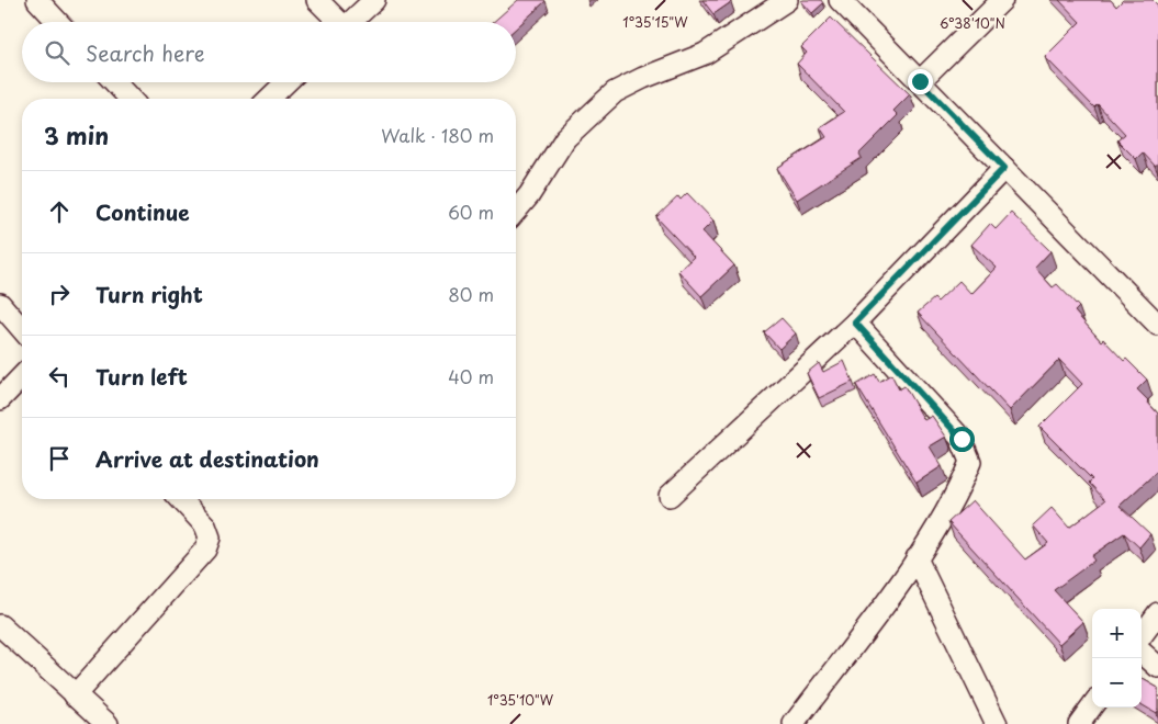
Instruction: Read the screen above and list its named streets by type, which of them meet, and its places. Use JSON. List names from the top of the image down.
{
  "page": {
    "search": "Search here",
    "heading": ["3 min", "Walk · 180 m"],
    "list": [
      ["Continue", "60 m"],
      ["Turn right", "80 m"],
      ["Turn left", "40 m"],
      "Arrive at destination"
    ],
    "map_buttons": ["+", "−"]
  },
  "coordinates": ["1°35'15\"W", "6°38'10\"N", "1°35'10\"W"]
}
